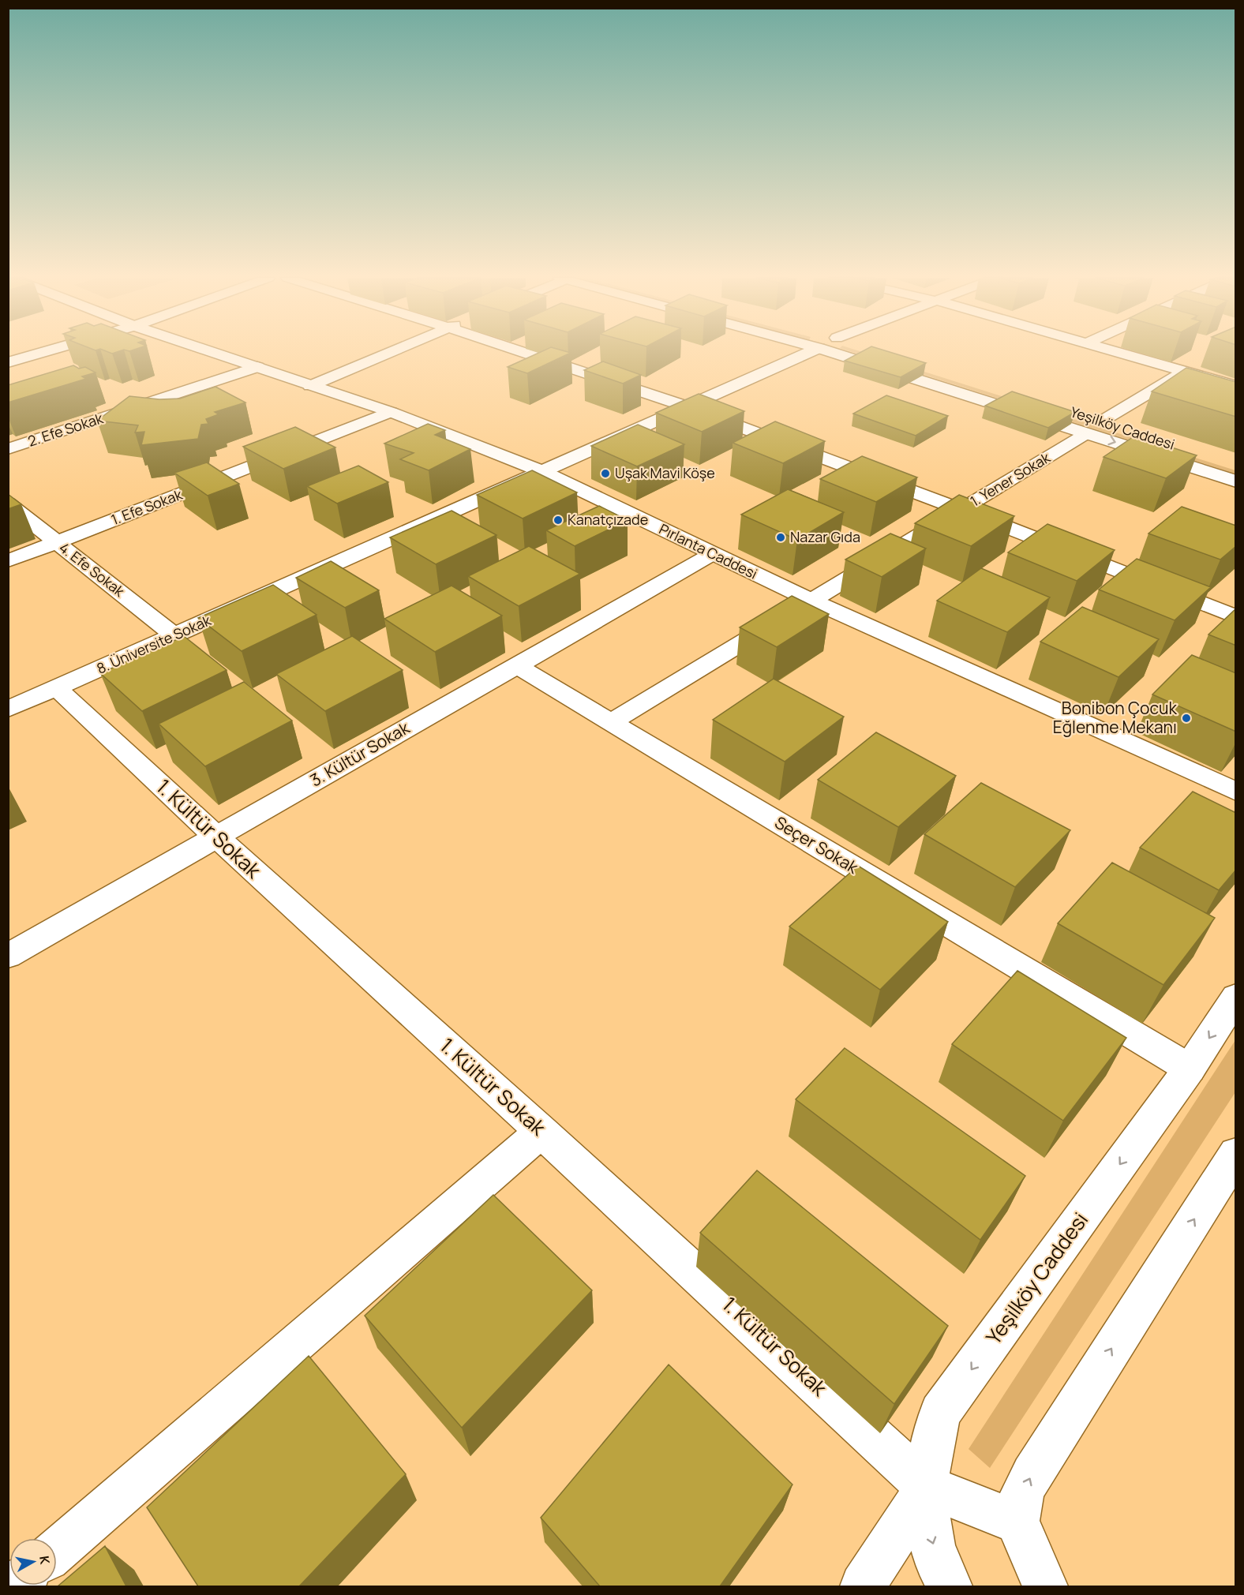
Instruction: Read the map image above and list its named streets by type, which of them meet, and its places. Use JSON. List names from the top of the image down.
{
  "streets": {
    "street": [
      "Yeşilköy Caddesi",
      "2. Efe Sokak",
      "1. Yener Sokak",
      "1. Efe Sokak",
      "Pırlanta Caddesi",
      "4. Efe Sokak",
      "8. Üniversite Sokak",
      "3. Kültür Sokak",
      "1. Kültür Sokak",
      "Seçer Sokak"
    ]
  },
  "crossings": [
    ["Yeşilköy Caddesi", "1. Yener Sokak"],
    ["Yeşilköy Caddesi", "1. Kültür Sokak"],
    ["Yeşilköy Caddesi", "Seçer Sokak"],
    ["2. Efe Sokak", "Pırlanta Caddesi"],
    ["1. Yener Sokak", "Pırlanta Caddesi"],
    ["1. Yener Sokak", "Seçer Sokak"],
    ["1. Efe Sokak", "Pırlanta Caddesi"],
    ["1. Efe Sokak", "4. Efe Sokak"],
    ["Pırlanta Caddesi", "8. Üniversite Sokak"],
    ["Pırlanta Caddesi", "3. Kültür Sokak"],
    ["4. Efe Sokak", "8. Üniversite Sokak"],
    ["8. Üniversite Sokak", "1. Kültür Sokak"],
    ["3. Kültür Sokak", "1. Kültür Sokak"],
    ["3. Kültür Sokak", "Seçer Sokak"]
  ],
  "places": [
    "Uşak Mavi Köşe",
    "Kanatçızade",
    "Nazar Gıda",
    "Bonibon Çocuk Eğlenme Mekanı"
  ],
  "north": "right"
}
